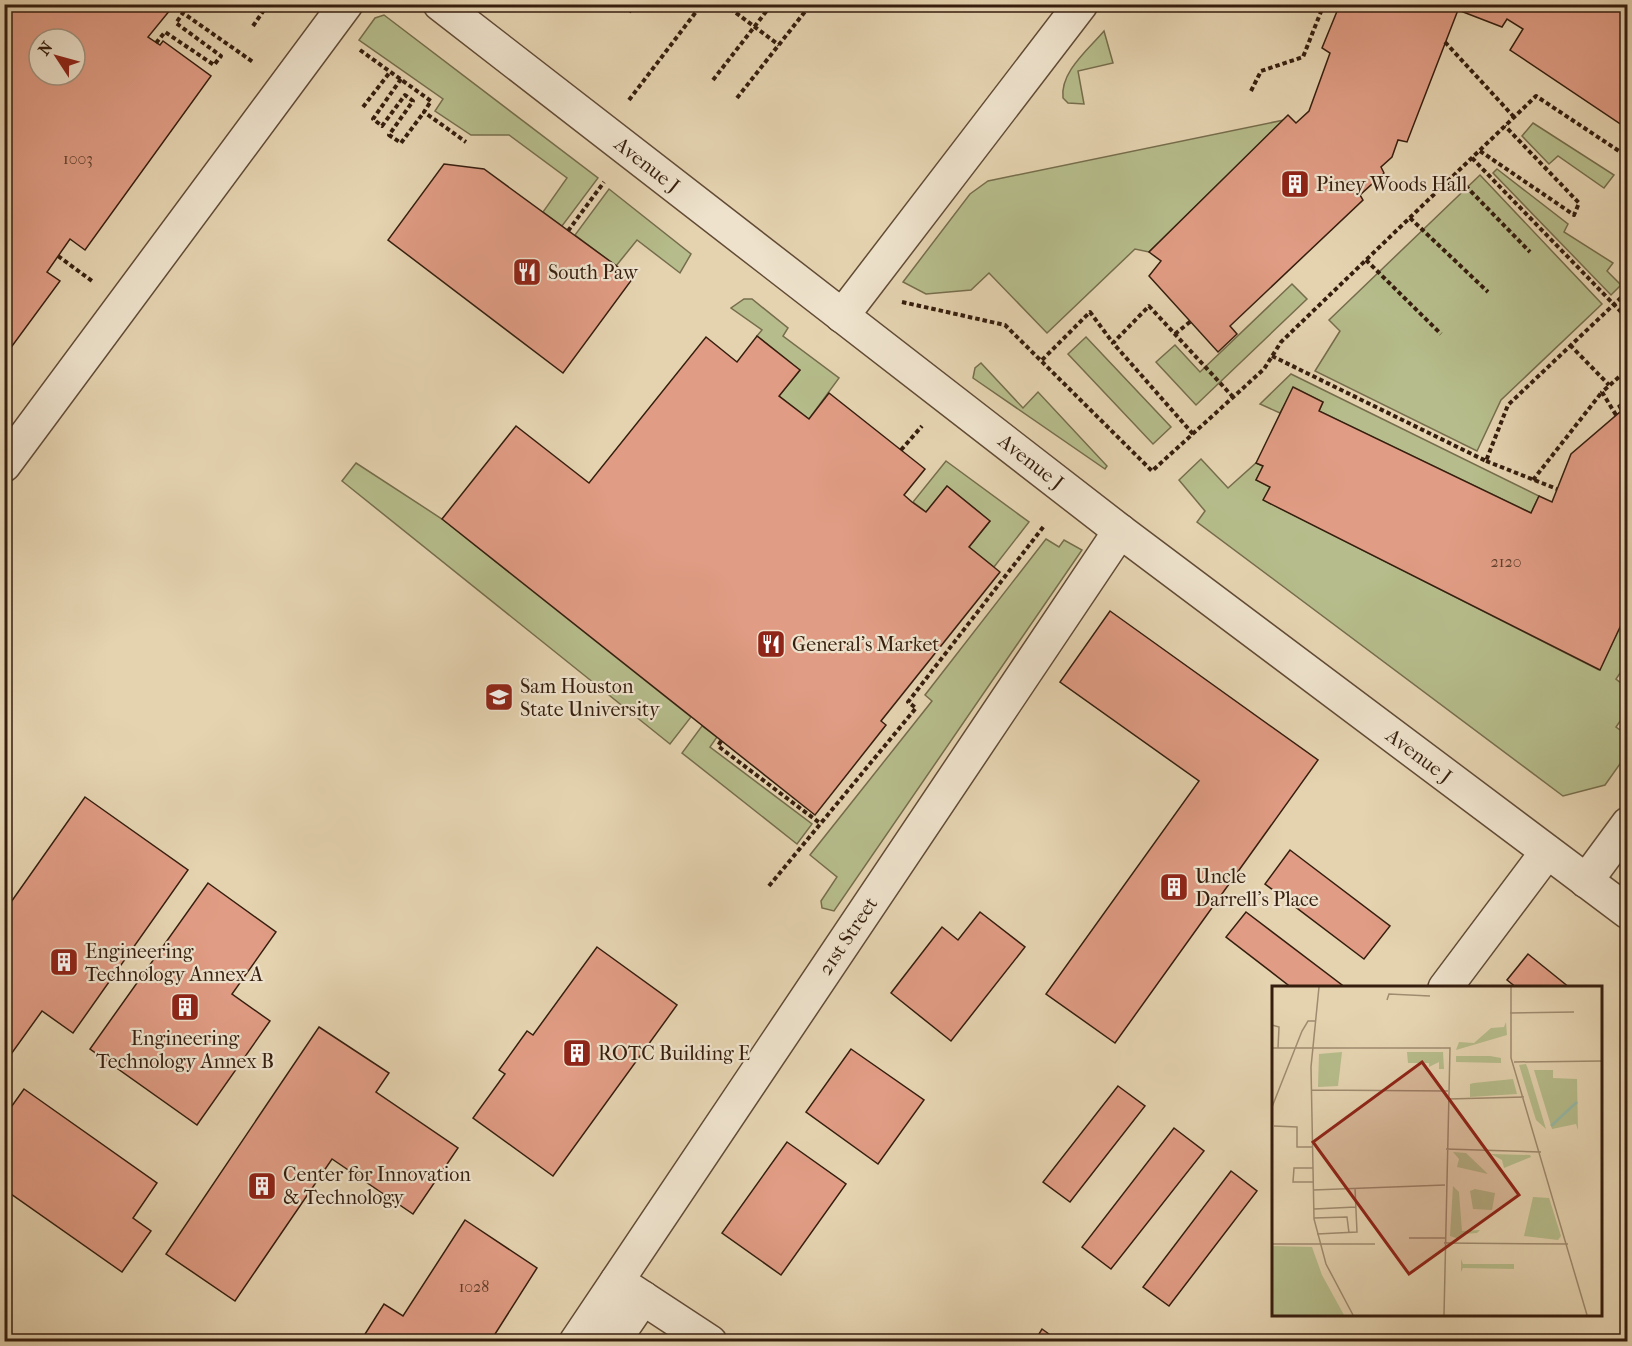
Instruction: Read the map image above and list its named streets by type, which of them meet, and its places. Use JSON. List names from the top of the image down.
{
  "streets": {
    "street": ["Avenue J", "21st Street"]
  },
  "crossings": [
    ["Avenue J", "21st Street"]
  ],
  "places": {
    "building": [
      "Piney Woods Hall",
      "Uncle Darrell's Place",
      "Engineering Technology Annex A",
      "Engineering Technology Annex B",
      "ROTC Building E",
      "Center for Innovation & Technology"
    ],
    "restaurant": ["South Paw", "General's Market"],
    "school or university": ["Sam Houston State University"]
  },
  "house_numbers": ["1003", "2120", "1028"],
  "north": "top left"
}
